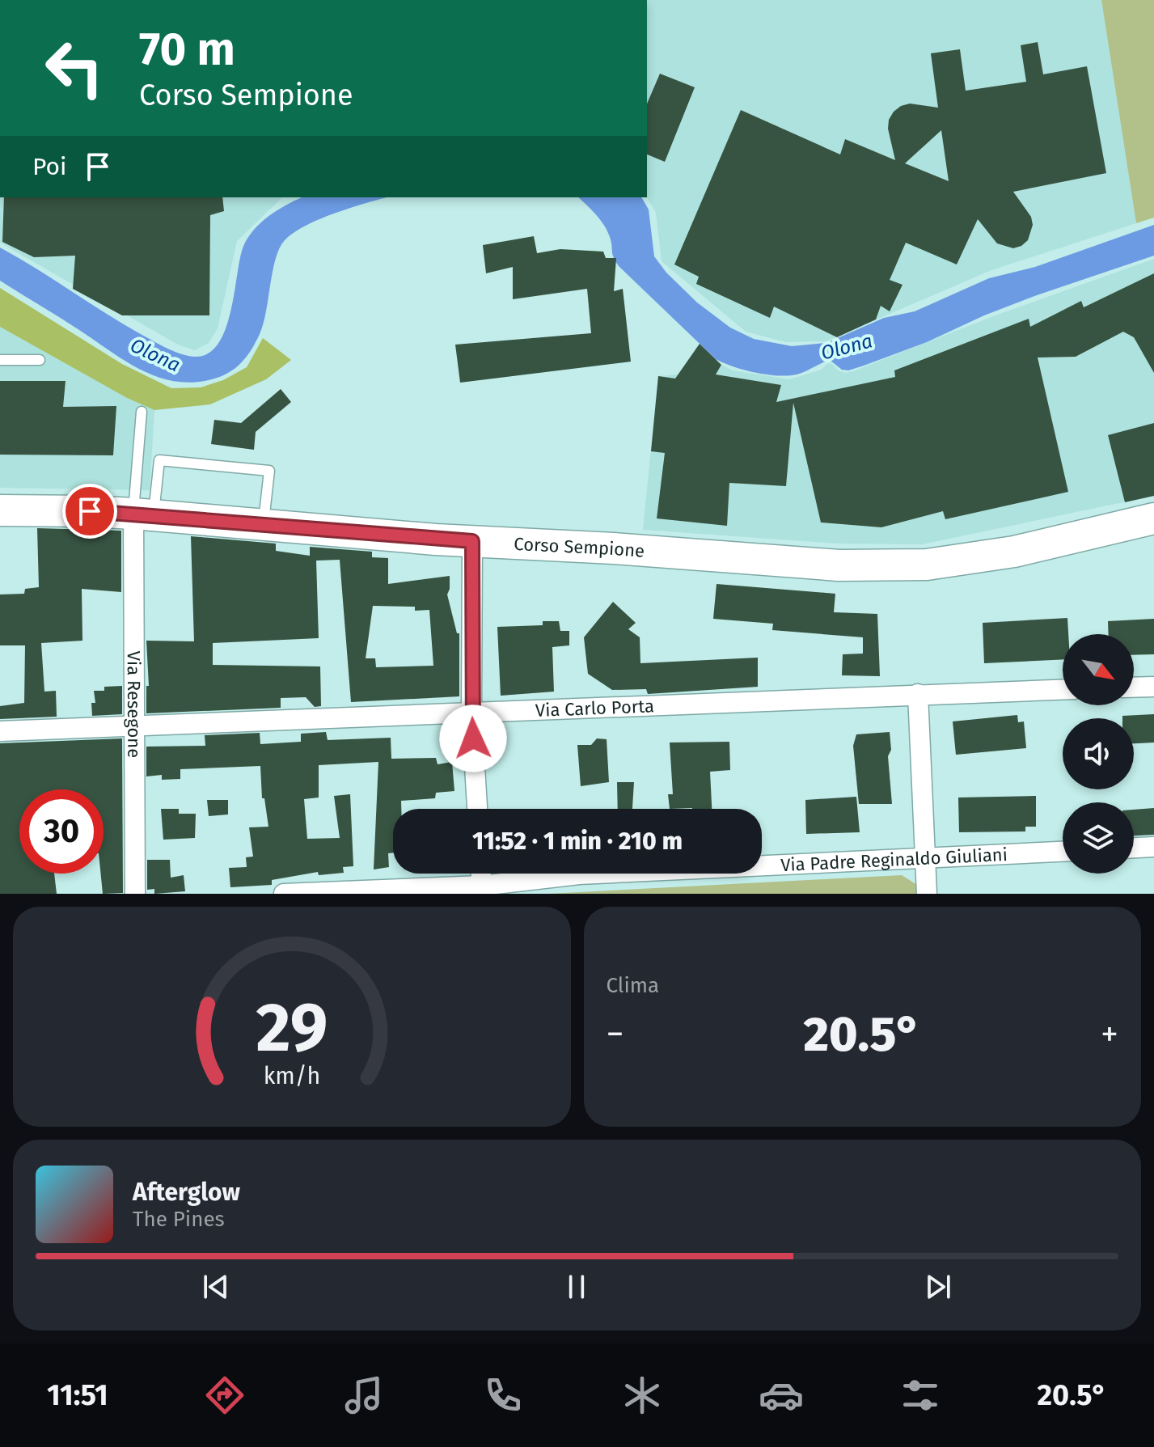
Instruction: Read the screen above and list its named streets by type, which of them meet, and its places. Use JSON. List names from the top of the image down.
{
  "streets": {
    "main road": ["Corso Sempione"],
    "street": ["Via Resegone", "Via Carlo Porta", "Via Padre Reginaldo Giuliani"]
  },
  "crossings": [
    ["Corso Sempione", "Via Resegone"],
    ["Via Resegone", "Via Carlo Porta"]
  ],
  "water": ["Olona"],
  "north": "bottom right",
  "page": {
    "turn": ["70 m", "Corso Sempione"],
    "then": "Poi",
    "limit": "30",
    "trip": "11:52 · 1 min · 210 m",
    "tile": "Clima",
    "heat": ["−", "20.5°", "+"],
    "song": ["Afterglow", "The Pines"],
    "tabs": ["11:51", "20.5°"],
    "gauge": ["29", "km/h"]
  }
}
